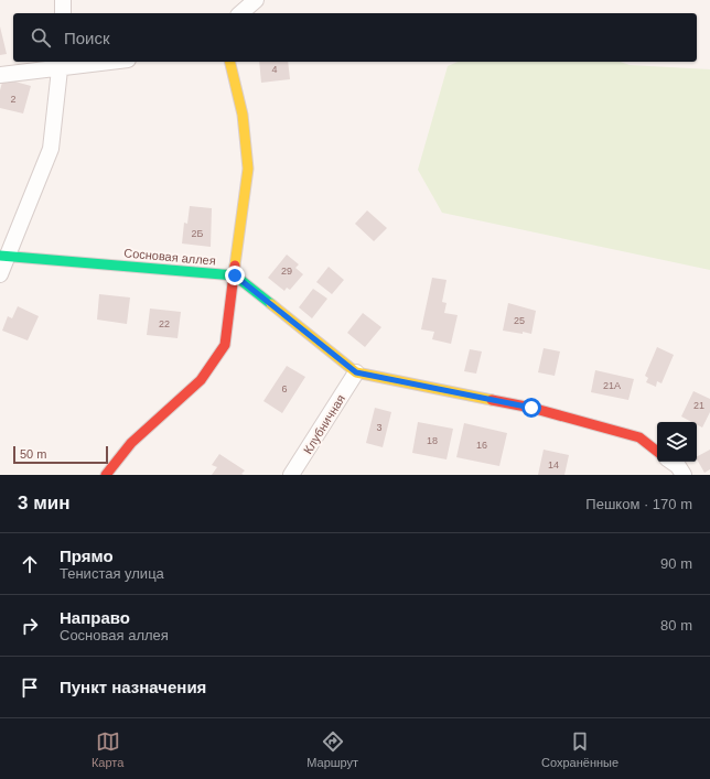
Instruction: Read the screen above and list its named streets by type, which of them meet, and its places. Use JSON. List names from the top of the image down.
{
  "streets": {
    "street": ["Сосновая аллея", "Клубничная"]
  },
  "house_numbers": [
    "4",
    "2",
    "2Б",
    "29",
    "25",
    "22",
    "21А",
    "6",
    "21",
    "3",
    "18",
    "16",
    "14"
  ],
  "scale_bar": "50 m",
  "page": {
    "search": "Поиск",
    "scale": "50 m",
    "heading": ["3 мин", "Пешком · 170 m"],
    "list": [
      ["Прямо", "Тенистая улица", "90 m"],
      ["Направо", "Сосновая аллея", "80 m"],
      "Пункт назначения"
    ],
    "nav": ["Карта", "Маршрут", "Сохранённые"]
  }
}
